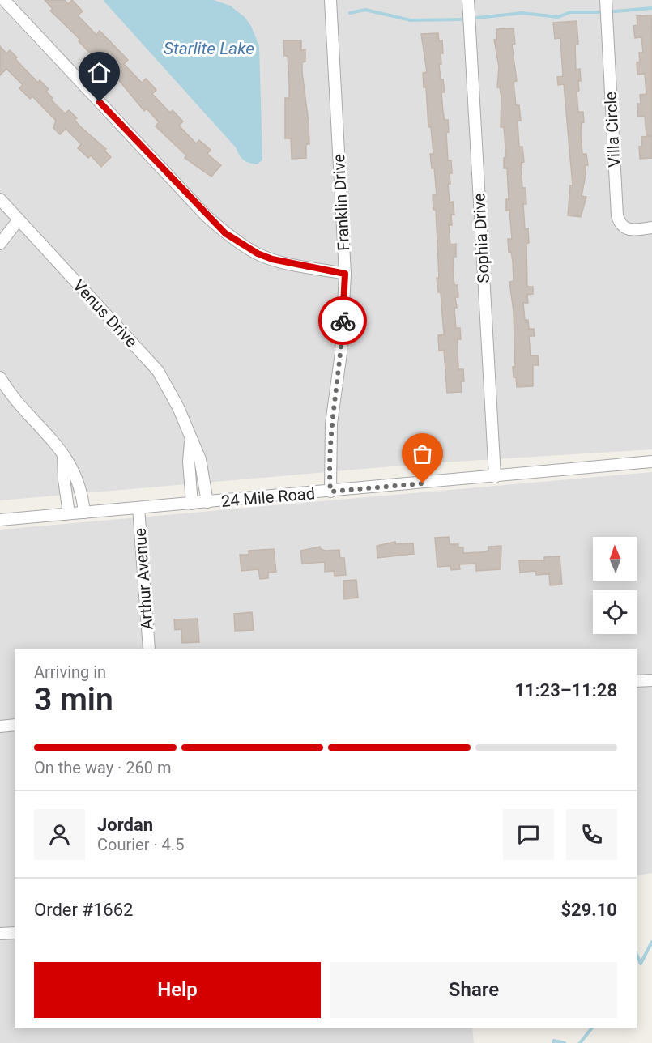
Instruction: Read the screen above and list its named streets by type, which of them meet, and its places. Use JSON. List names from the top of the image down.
{
  "streets": {
    "street": [
      "Villa Circle",
      "Franklin Drive",
      "Sophia Drive",
      "Venus Drive",
      "24 Mile Road",
      "Arthur Avenue"
    ]
  },
  "crossings": [
    ["Franklin Drive", "24 Mile Road"],
    ["Sophia Drive", "24 Mile Road"],
    ["Venus Drive", "24 Mile Road"],
    ["24 Mile Road", "Arthur Avenue"]
  ],
  "water": ["Starlite Lake"],
  "north": "top",
  "page": {
    "heading": ["3 min", "Arriving in", "11:23–11:28"],
    "panel": [
      "Jordan",
      "Courier · 4.5",
      "Order #1662",
      "$29.10"
    ],
    "bar": "On the way · 260 m",
    "buttons": ["Help", "Share"]
  }
}
